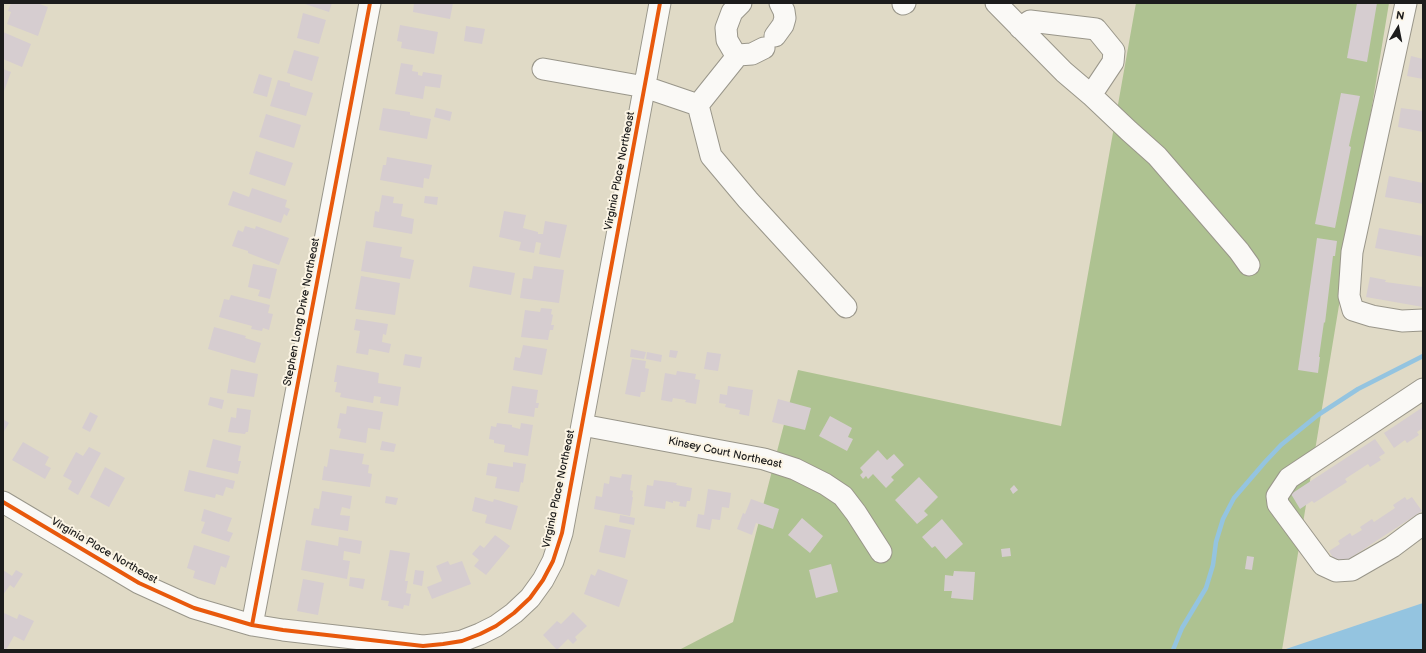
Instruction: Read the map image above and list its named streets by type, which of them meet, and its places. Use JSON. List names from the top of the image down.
{
  "streets": {
    "street": ["Virginia Place Northeast", "Stephen Long Drive Northeast", "Kinsey Court Northeast"]
  },
  "crossings": [
    ["Virginia Place Northeast", "Stephen Long Drive Northeast"],
    ["Virginia Place Northeast", "Kinsey Court Northeast"]
  ],
  "north": "top"
}
